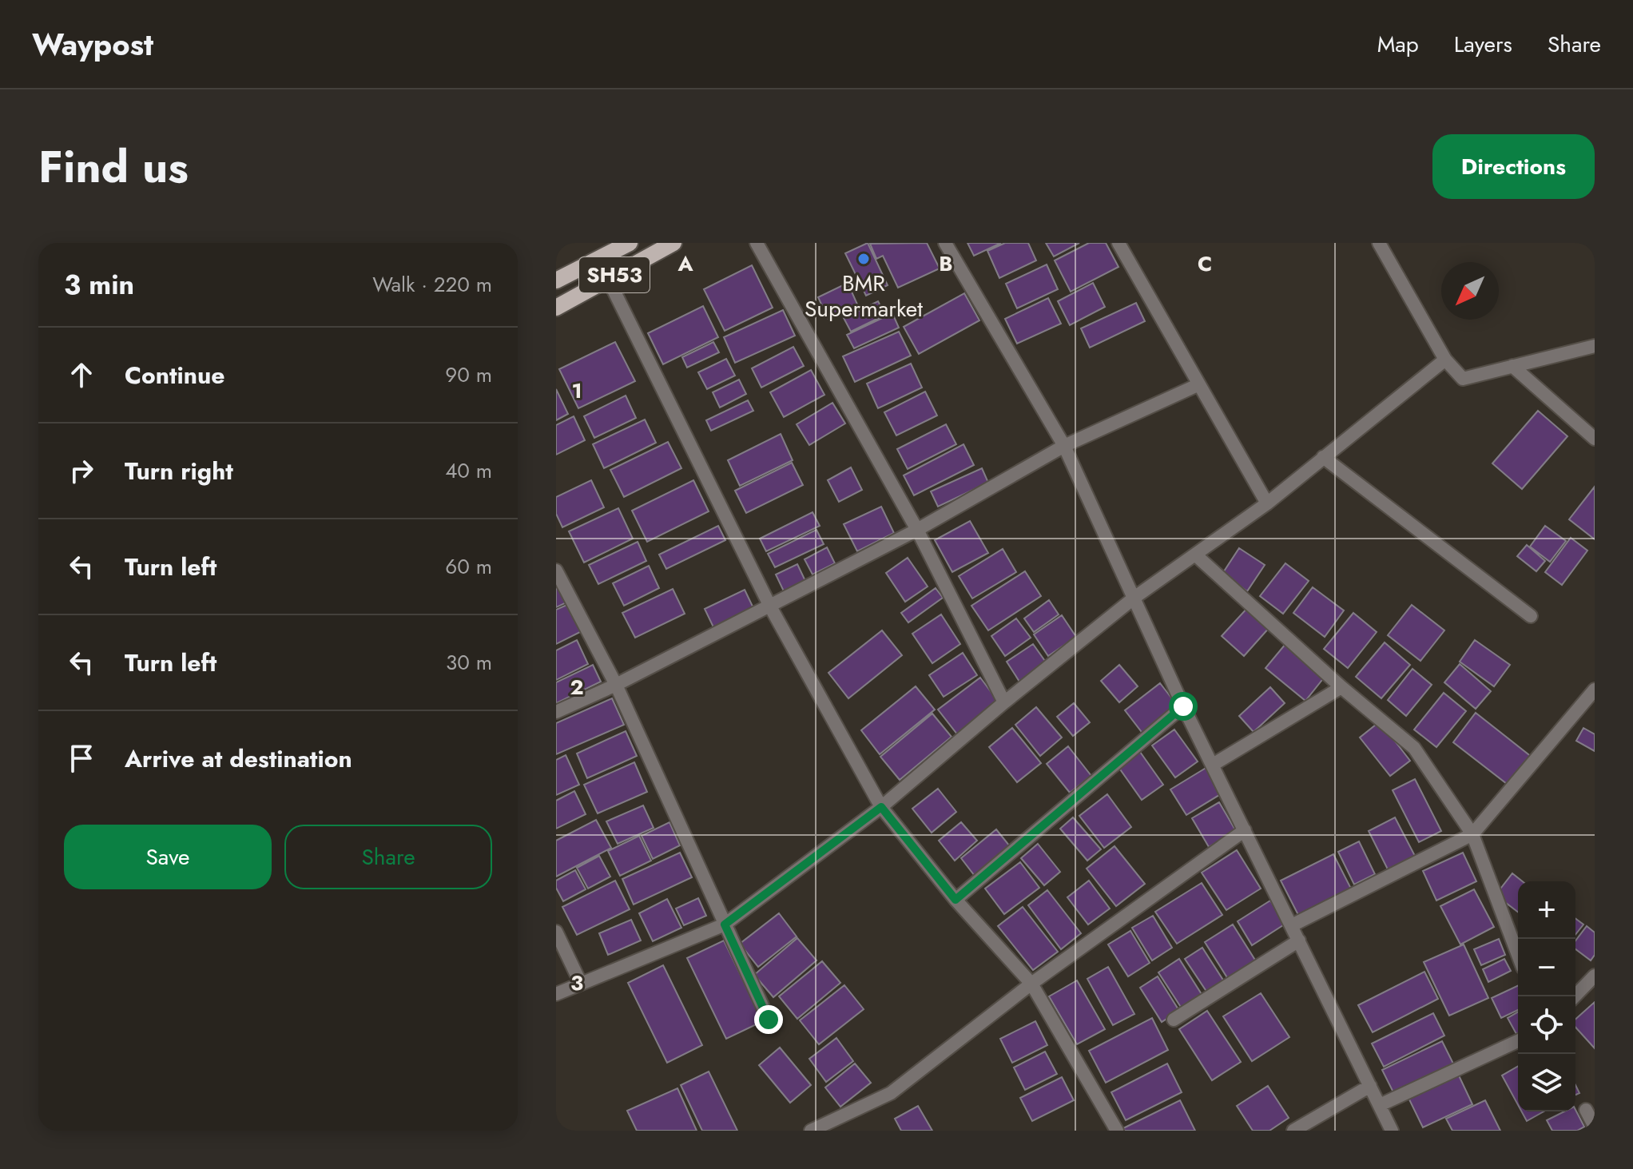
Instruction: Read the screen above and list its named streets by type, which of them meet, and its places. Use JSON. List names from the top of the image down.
{
  "streets": {
    "main road": ["SH53"]
  },
  "places": ["BMR Supermarket"],
  "north": "bottom left",
  "page": {
    "header": "Waypost",
    "nav": ["Map", "Layers", "Share"],
    "title": "Find us",
    "buttons": [
      "Directions",
      ["Save", "Share"]
    ],
    "heading": ["3 min", "Walk · 220 m"],
    "list": [
      ["Continue", "90 m"],
      ["Turn right", "40 m"],
      ["Turn left", "60 m"],
      ["Turn left", "30 m"],
      "Arrive at destination"
    ],
    "map_buttons": ["+", "−"]
  },
  "grid": {
    "columns": ["A", "B", "C"],
    "rows": ["1", "2", "3"]
  }
}
